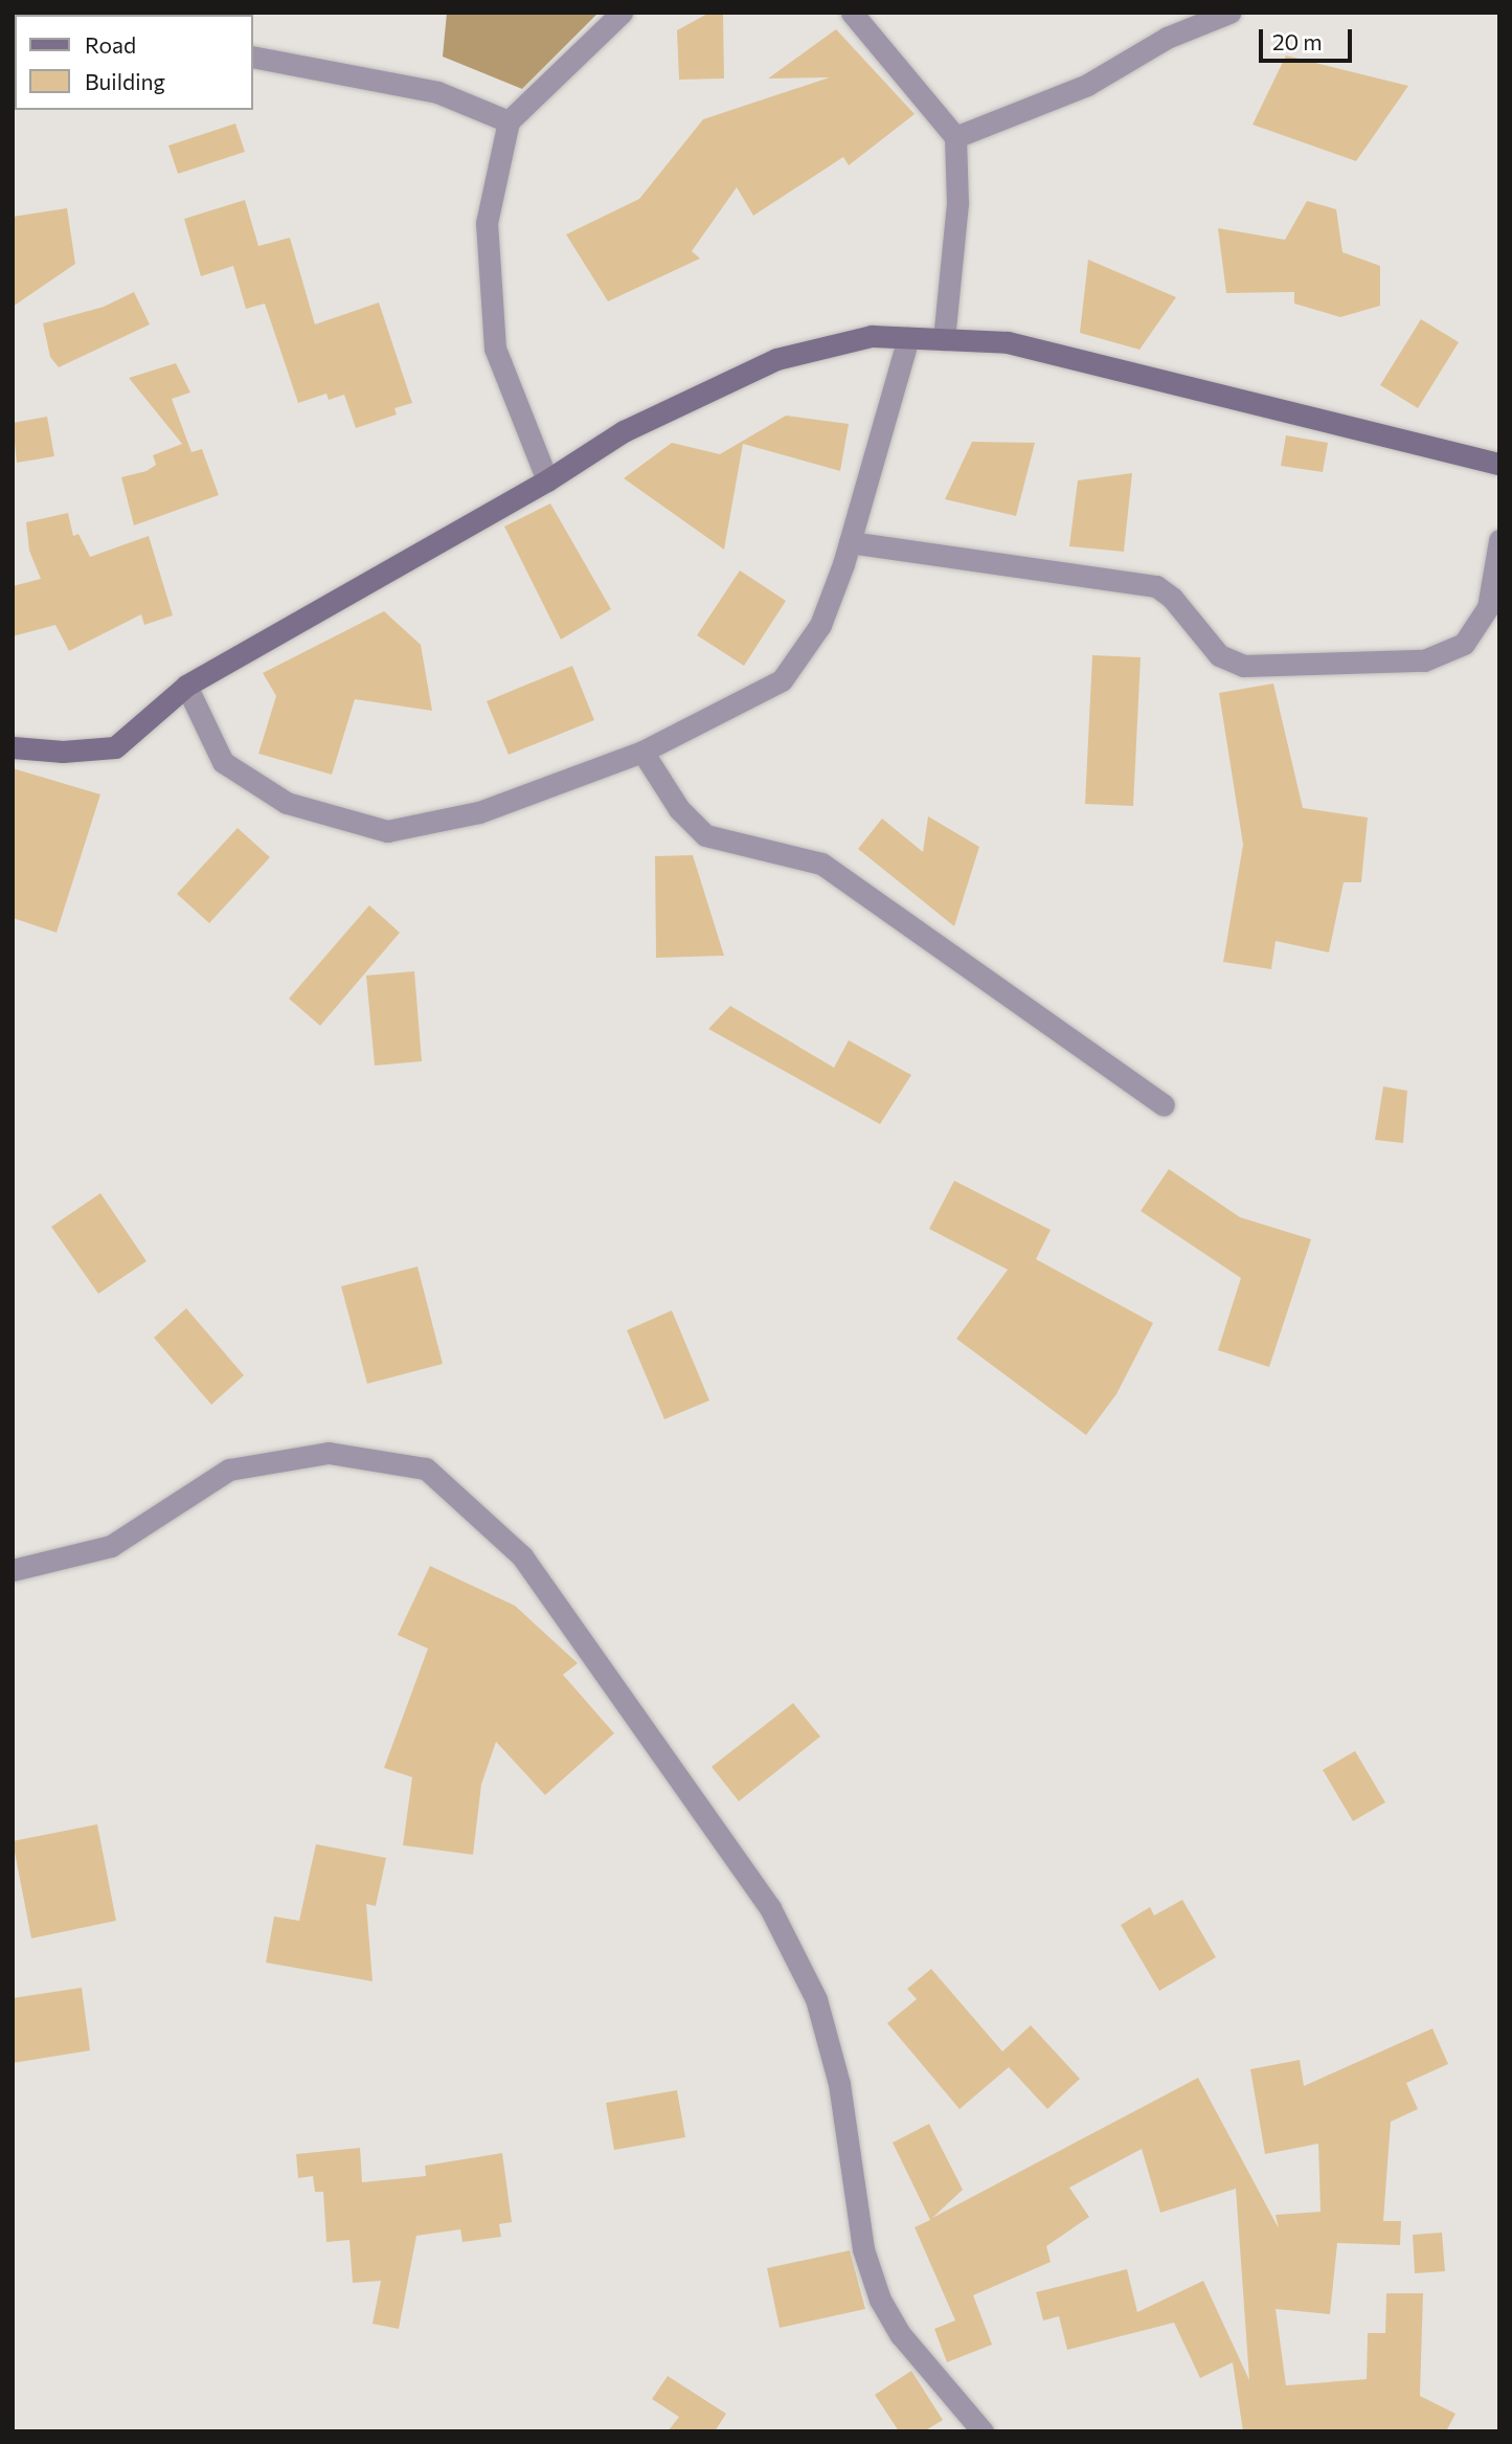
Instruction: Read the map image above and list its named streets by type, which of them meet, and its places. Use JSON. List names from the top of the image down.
{
  "legend": ["Road", "Building"],
  "scale_bar": "20 m"
}
